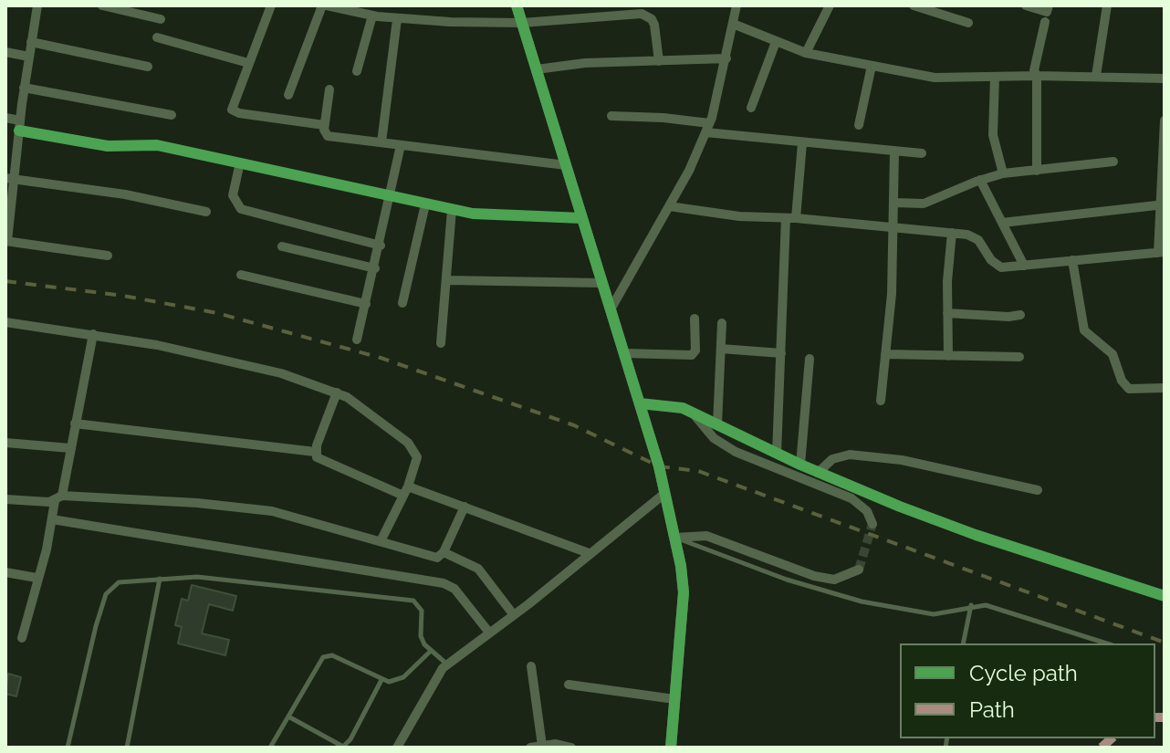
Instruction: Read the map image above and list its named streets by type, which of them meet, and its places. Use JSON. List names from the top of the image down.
{
  "legend": ["Cycle path", "Path"]
}
